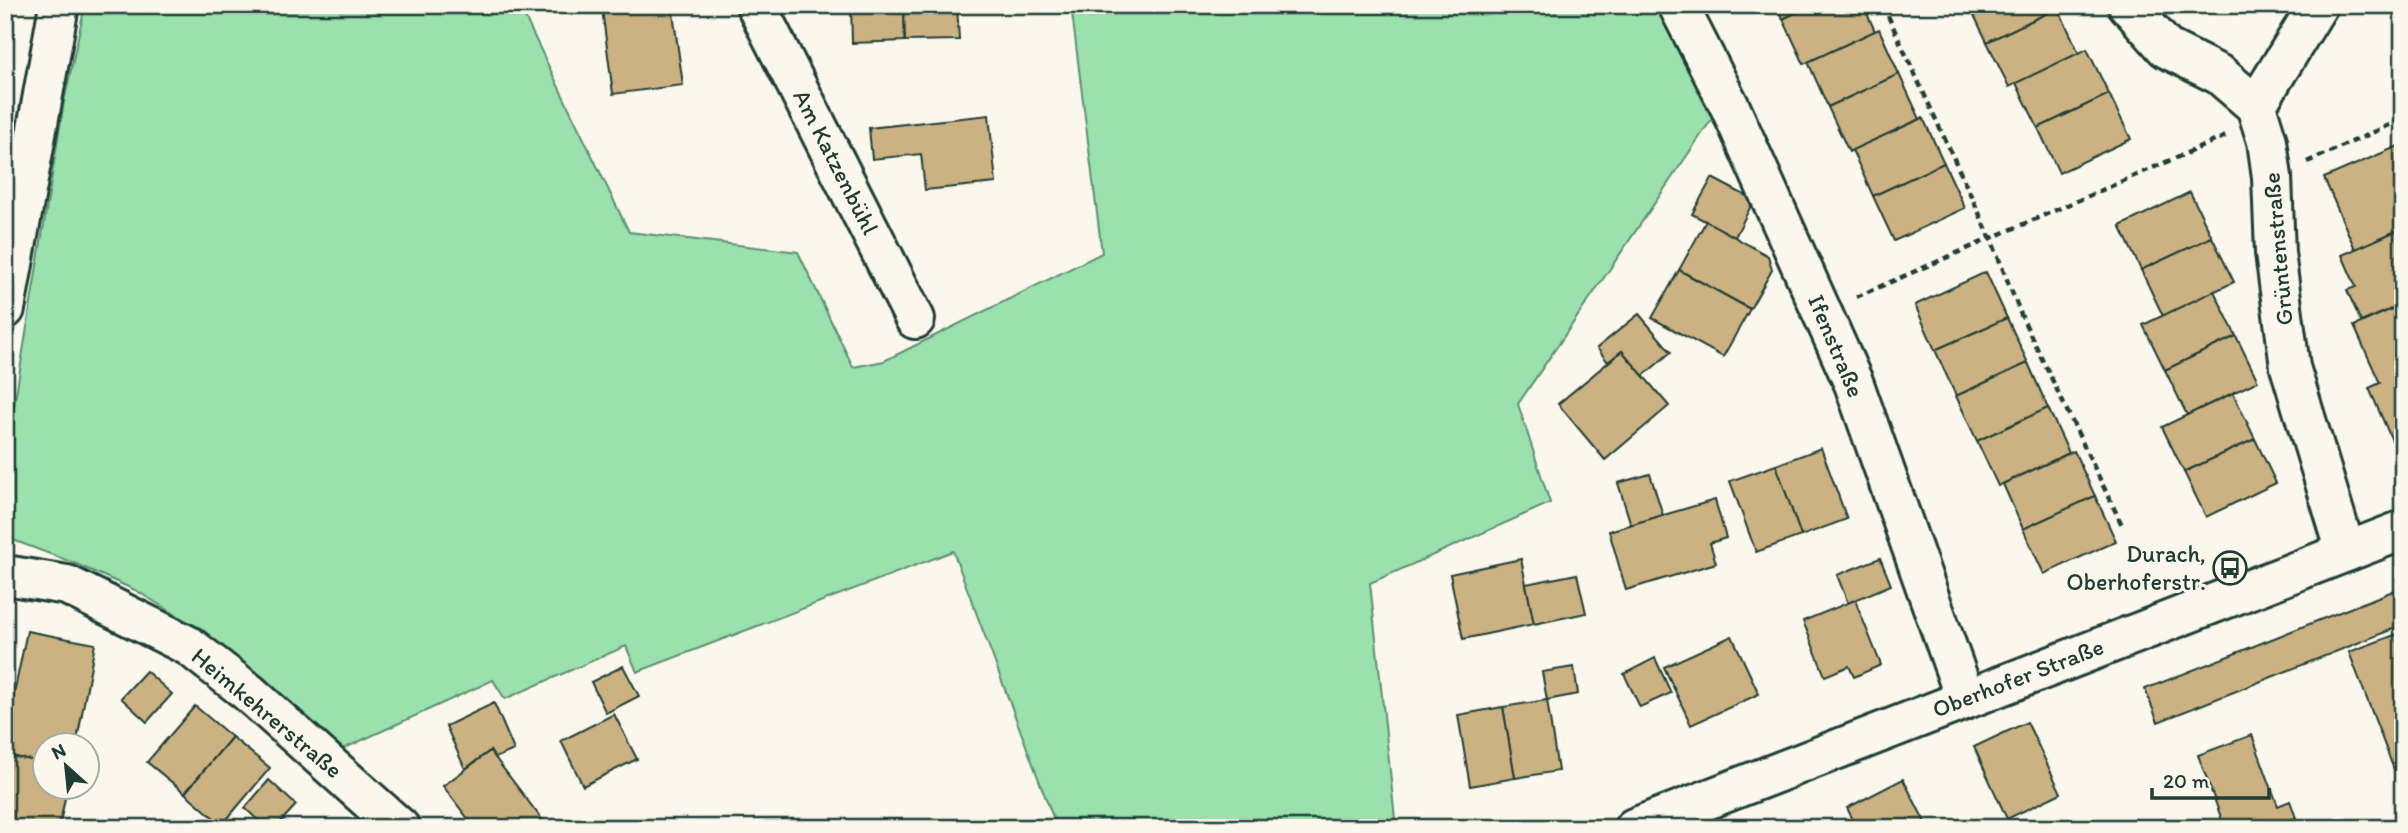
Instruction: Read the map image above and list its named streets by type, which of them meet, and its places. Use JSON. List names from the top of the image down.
{
  "streets": {
    "street": [
      "Am Katzenbühl",
      "Grüntenstraße",
      "Ifenstraße",
      "Oberhofer Straße",
      "Heimkehrerstraße"
    ]
  },
  "crossings": [
    ["Grüntenstraße", "Oberhofer Straße"],
    ["Ifenstraße", "Oberhofer Straße"]
  ],
  "places": {
    "bus stop": ["Durach, Oberhoferstr."]
  },
  "scale_bar": "20 m",
  "north": "top left"
}
